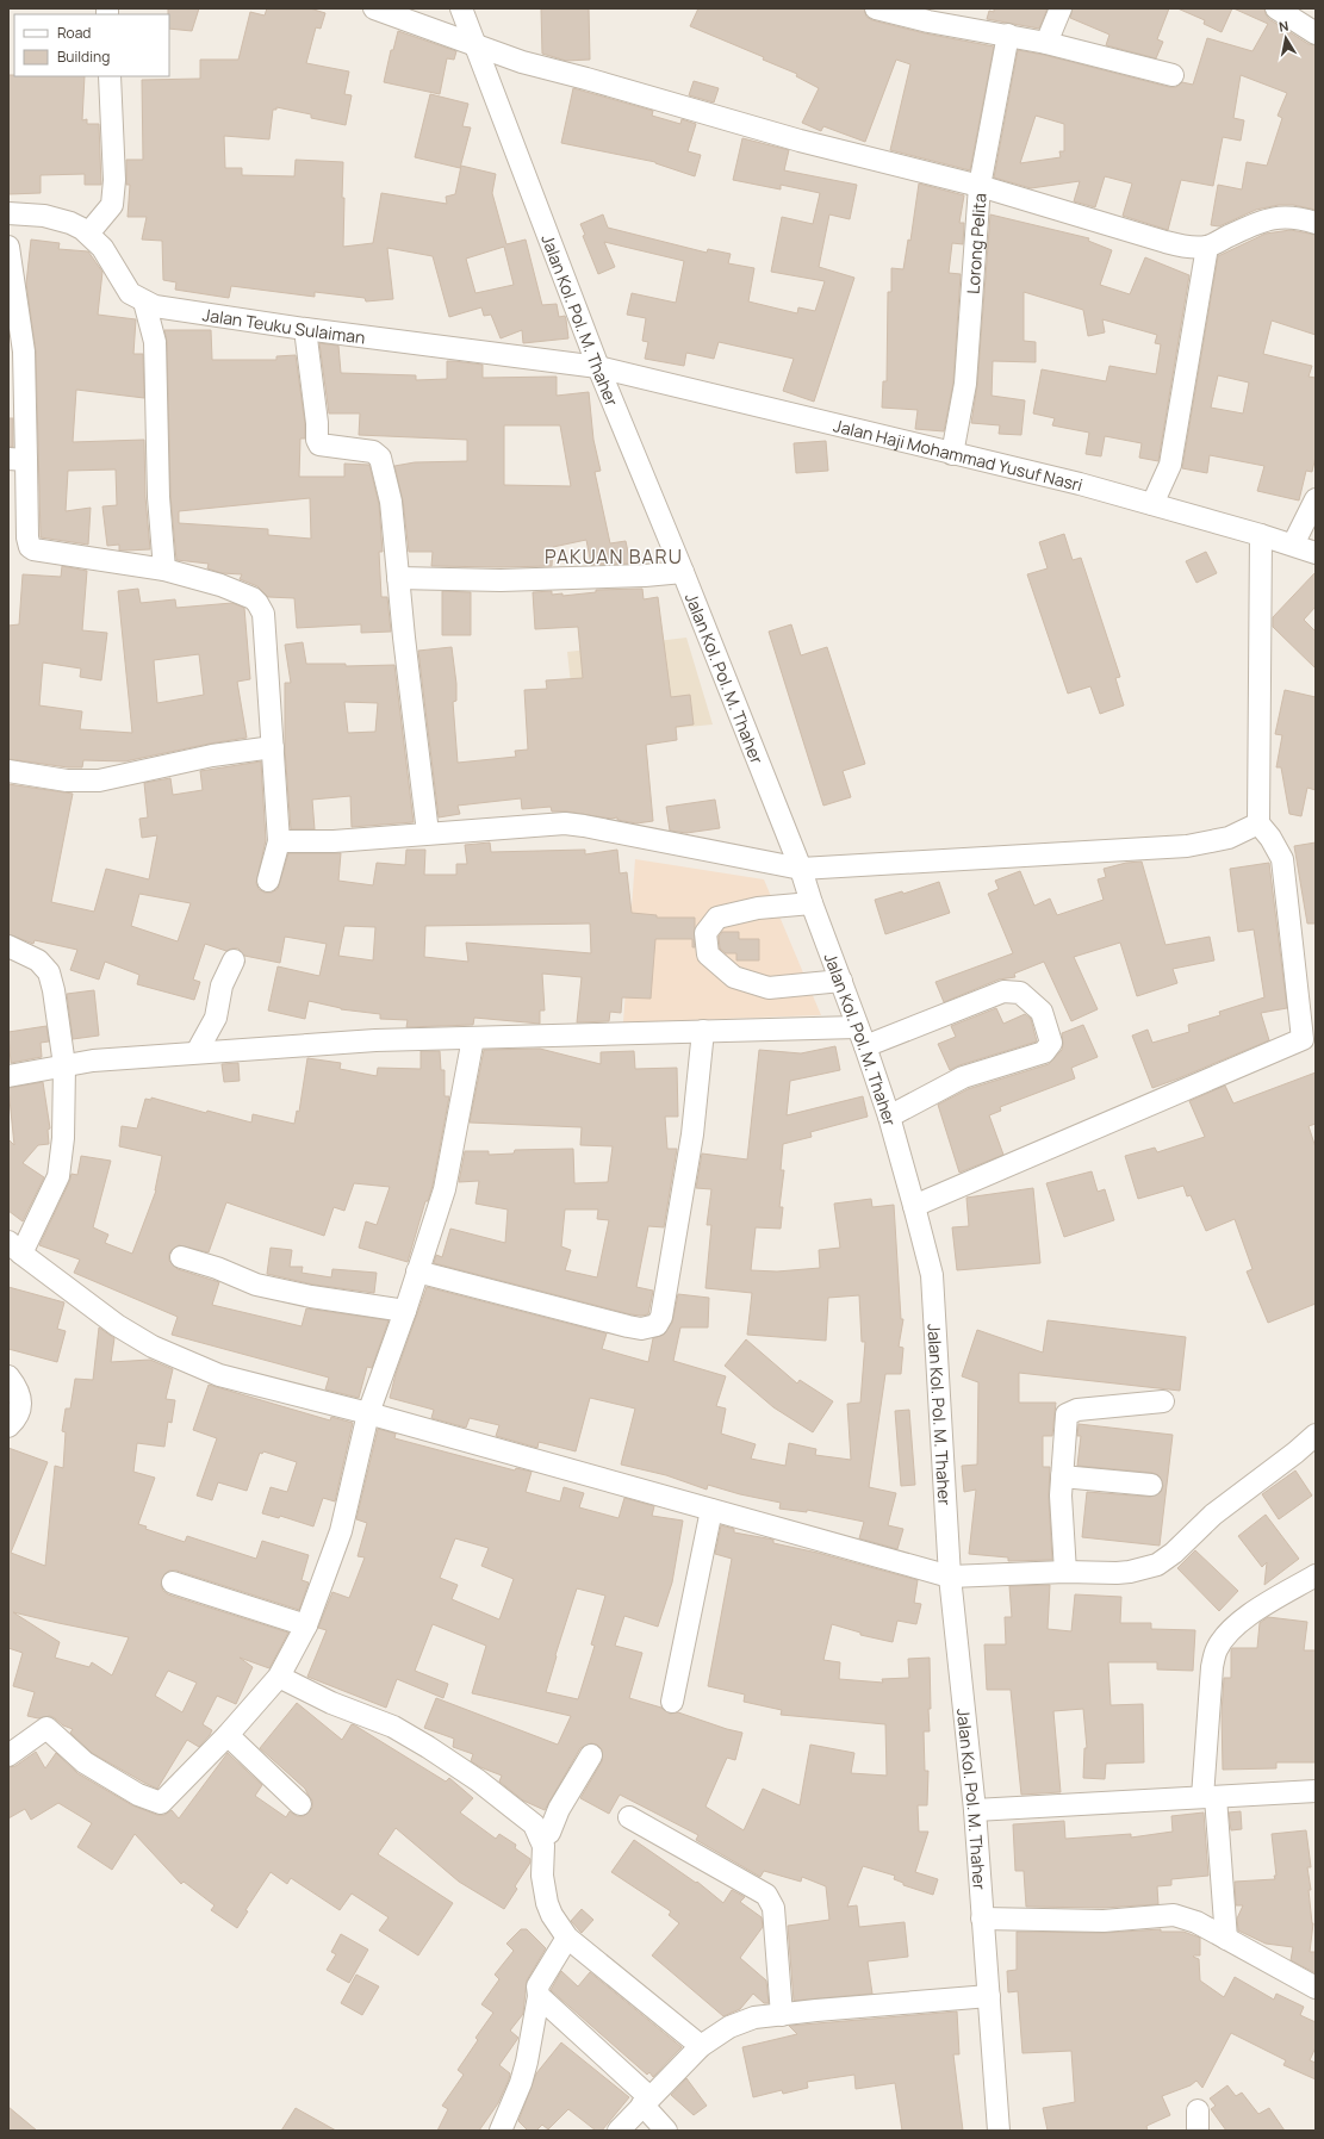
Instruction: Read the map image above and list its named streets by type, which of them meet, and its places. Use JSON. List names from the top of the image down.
{
  "streets": {
    "street": [
      "Lorong Pelita",
      "Jalan Kol. Pol. M. Thaher",
      "Jalan Teuku Sulaiman",
      "Jalan Haji Mohammad Yusuf Nasri"
    ]
  },
  "crossings": [
    ["Lorong Pelita", "Jalan Haji Mohammad Yusuf Nasri"],
    ["Jalan Kol. Pol. M. Thaher", "Jalan Teuku Sulaiman"],
    ["Jalan Kol. Pol. M. Thaher", "Jalan Haji Mohammad Yusuf Nasri"],
    ["Jalan Teuku Sulaiman", "Jalan Haji Mohammad Yusuf Nasri"]
  ],
  "districts": ["PAKUAN BARU"],
  "legend": ["Road", "Building"],
  "north": "top"
}
